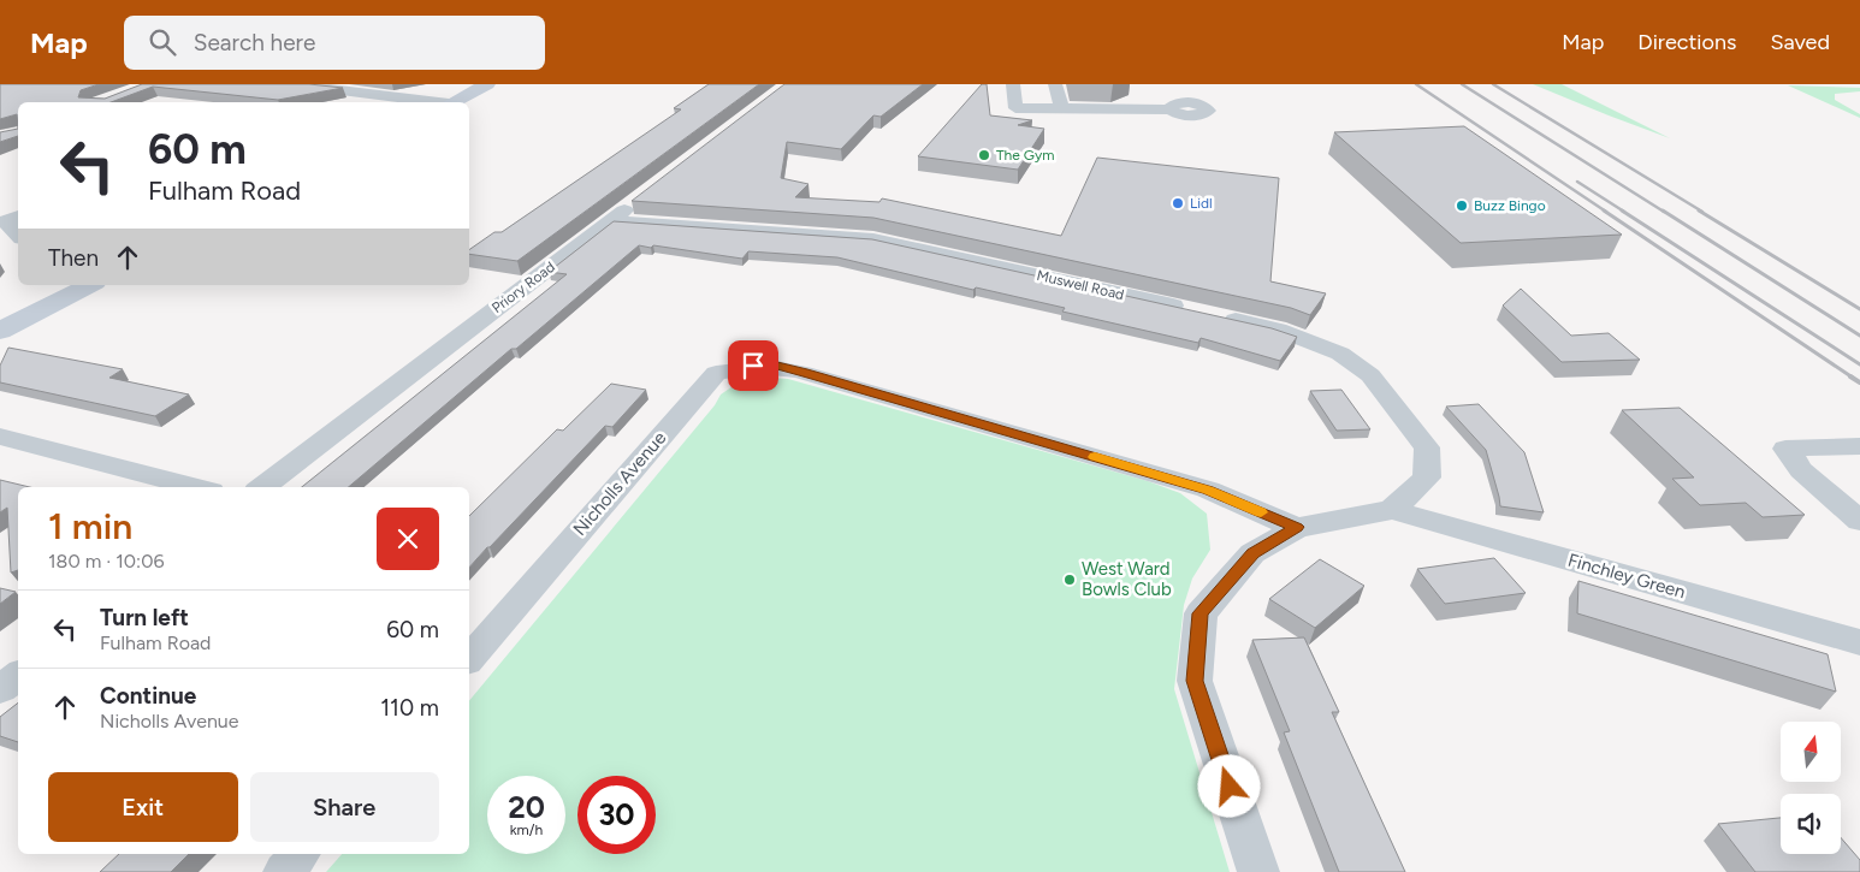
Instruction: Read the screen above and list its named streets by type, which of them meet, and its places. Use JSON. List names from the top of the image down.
{
  "streets": {
    "street": [
      "Muswell Road",
      "Priory Road",
      "Nicholls Avenue",
      "Finchley Green"
    ]
  },
  "crossings": [
    ["Muswell Road", "Priory Road"]
  ],
  "places": [
    "The Gym",
    "Lidl",
    "Buzz Bingo",
    "West Ward Bowls Club"
  ],
  "north": "top",
  "page": {
    "header": "Map",
    "search": "Search here",
    "nav": ["Map", "Directions", "Saved"],
    "turn": ["60 m", "Fulham Road"],
    "then": "Then",
    "heading": ["1 min", "180 m · 10:06"],
    "list": [
      {
        "name": "Turn left",
        "note": "Fulham Road",
        "value": "60 m"
      },
      {
        "name": "Continue",
        "note": "Nicholls Avenue",
        "value": "110 m"
      }
    ],
    "buttons": ["Exit", "Share"],
    "speed": "20 km/h",
    "limit": "30"
  }
}
